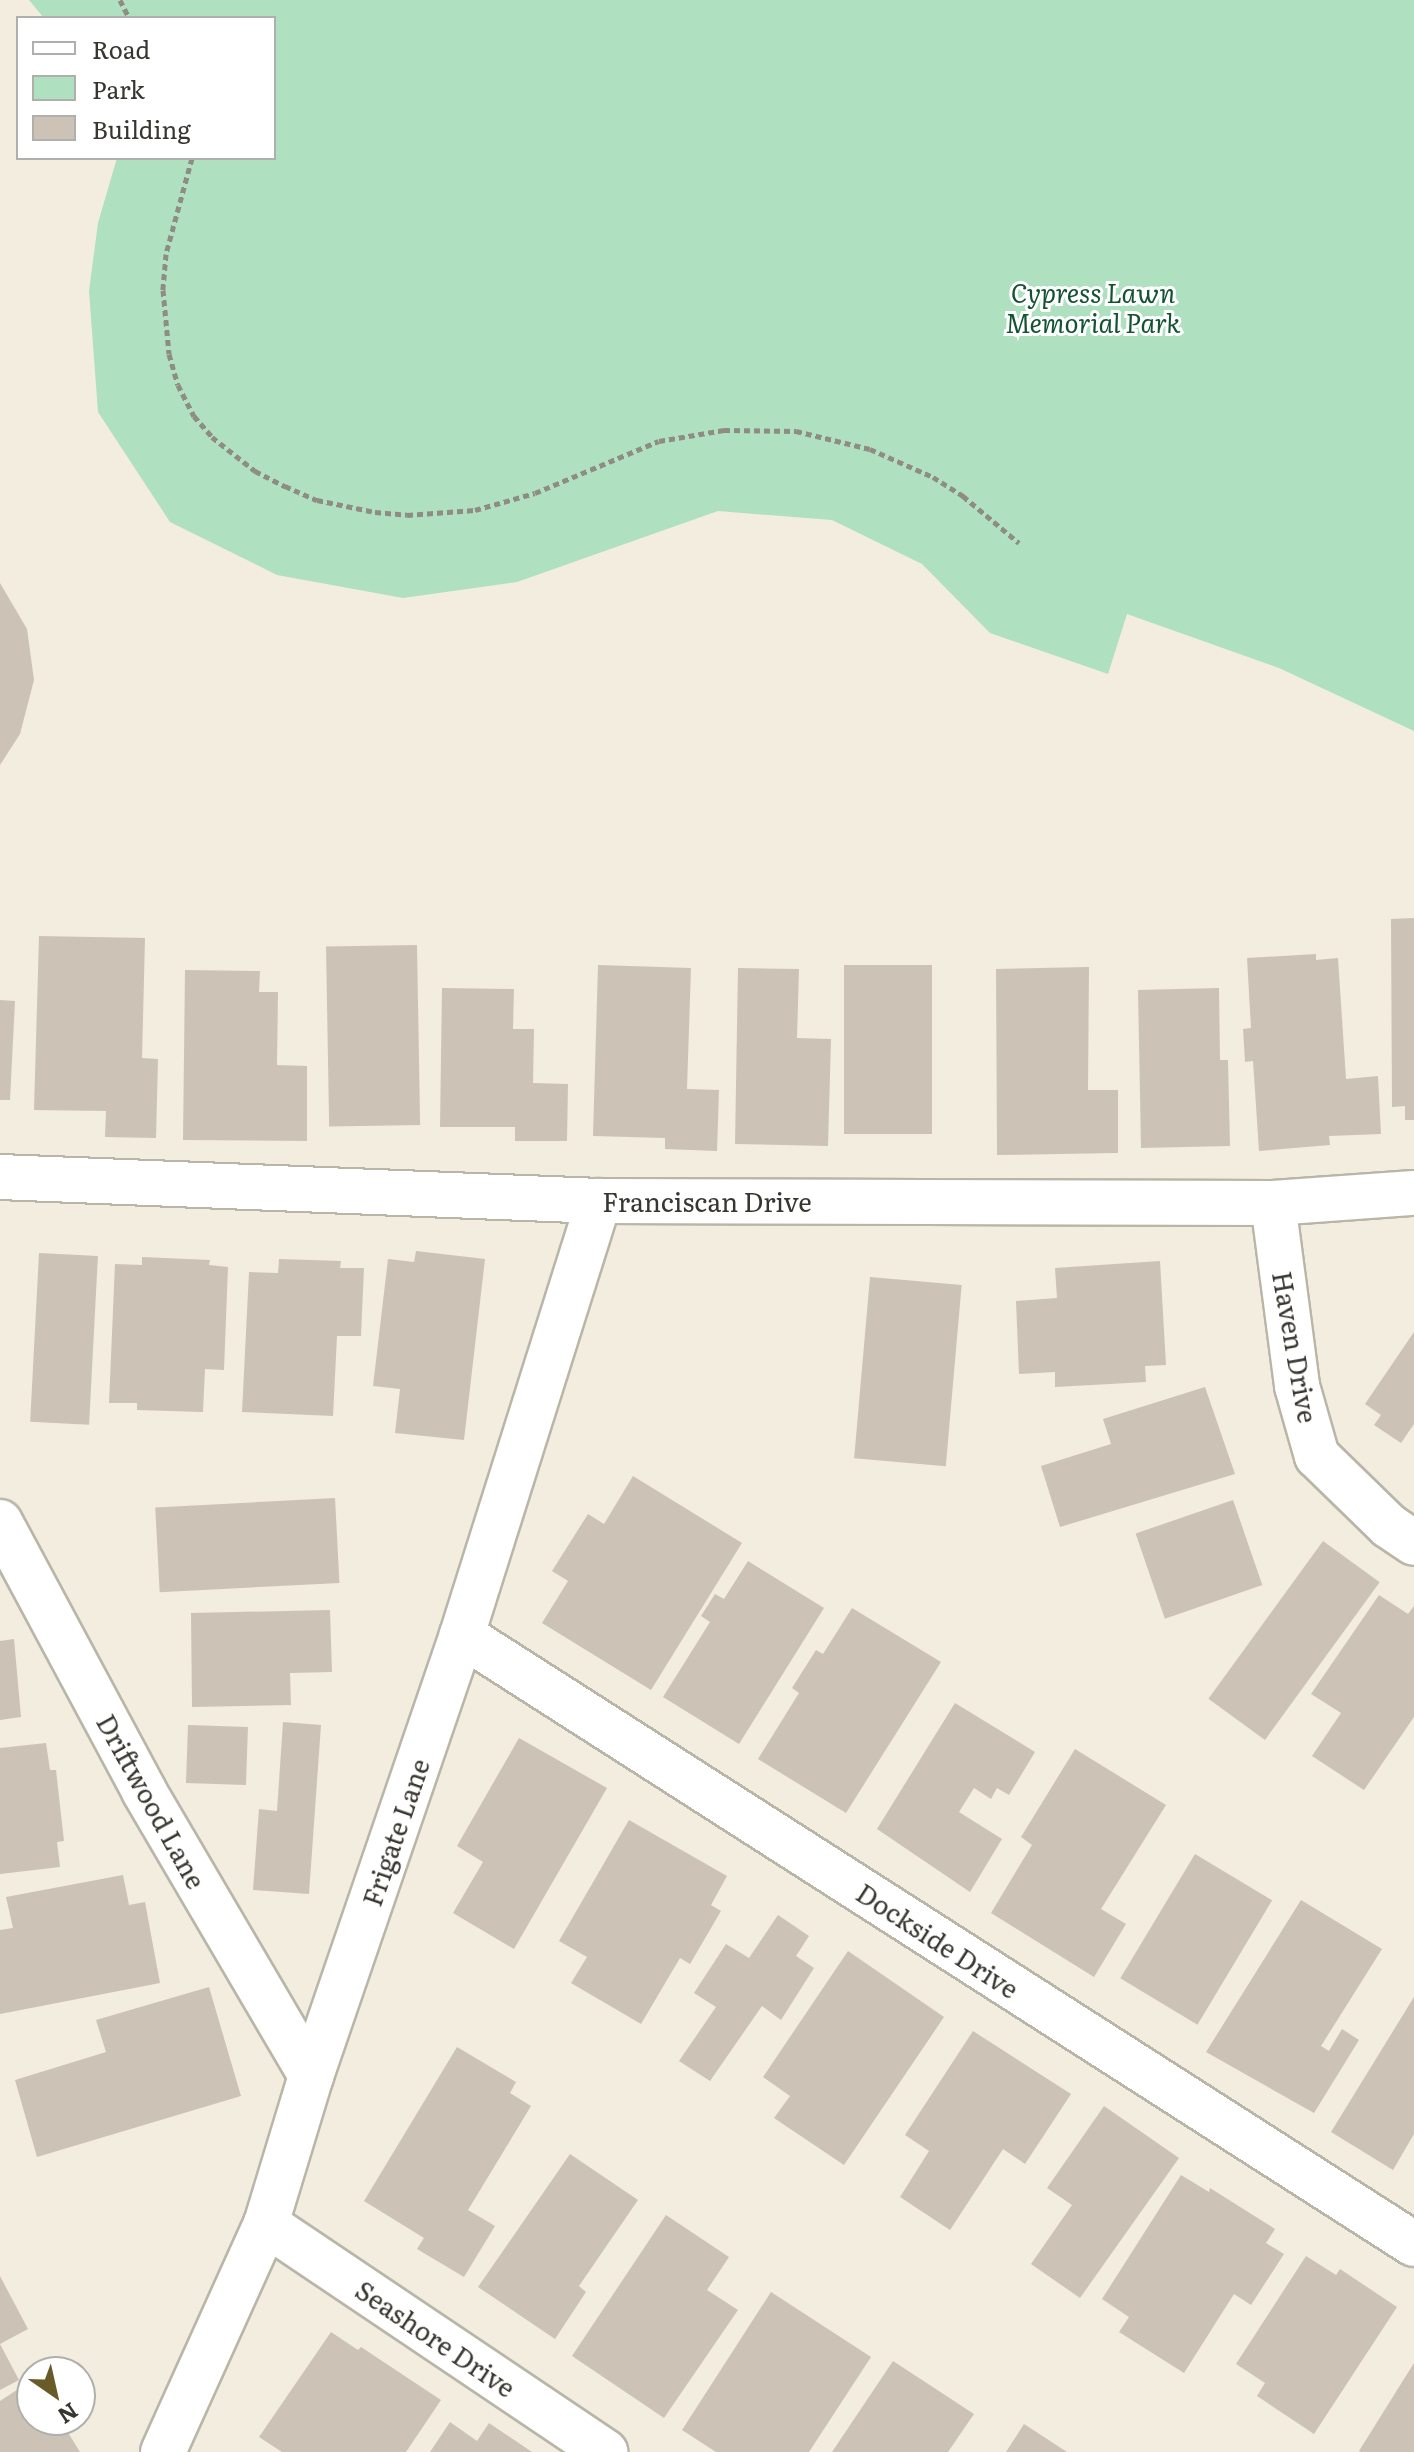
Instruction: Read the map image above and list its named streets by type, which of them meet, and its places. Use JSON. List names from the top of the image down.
{
  "streets": {
    "street": [
      "Franciscan Drive",
      "Haven Drive",
      "Driftwood Lane",
      "Frigate Lane",
      "Dockside Drive",
      "Seashore Drive"
    ]
  },
  "crossings": [
    ["Franciscan Drive", "Haven Drive"],
    ["Franciscan Drive", "Frigate Lane"],
    ["Driftwood Lane", "Frigate Lane"],
    ["Frigate Lane", "Dockside Drive"],
    ["Frigate Lane", "Seashore Drive"]
  ],
  "parks": ["Cypress Lawn Memorial Park"],
  "legend": ["Road", "Park", "Building"],
  "north": "bottom right"
}
